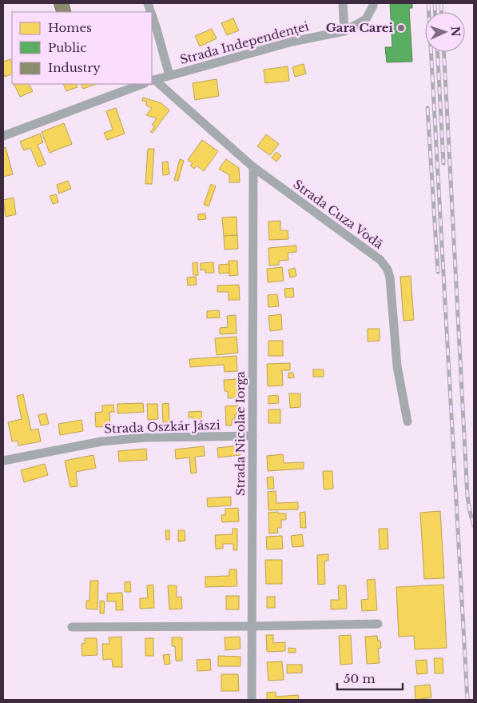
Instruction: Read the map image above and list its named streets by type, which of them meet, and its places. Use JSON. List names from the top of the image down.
{
  "streets": {
    "street": [
      "Strada Independenței",
      "Strada Cuza Vodă",
      "Strada Oszkár Jászi",
      "Strada Nicolae Iorga"
    ]
  },
  "crossings": [
    ["Strada Independenței", "Strada Cuza Vodă"],
    ["Strada Cuza Vodă", "Strada Nicolae Iorga"],
    ["Strada Oszkár Jászi", "Strada Nicolae Iorga"]
  ],
  "places": ["Gara Carei"],
  "legend": ["Homes", "Public", "Industry"],
  "scale_bar": "50 m",
  "north": "right"
}
